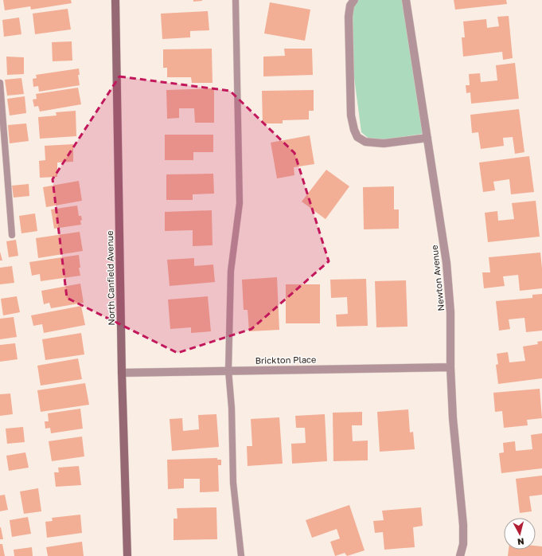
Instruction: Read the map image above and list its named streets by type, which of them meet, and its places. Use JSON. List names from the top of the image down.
{
  "streets": {
    "street": ["North Canfield Avenue", "Newton Avenue", "Brickton Place"]
  },
  "crossings": [
    ["North Canfield Avenue", "Brickton Place"],
    ["Newton Avenue", "Brickton Place"]
  ],
  "north": "bottom"
}
